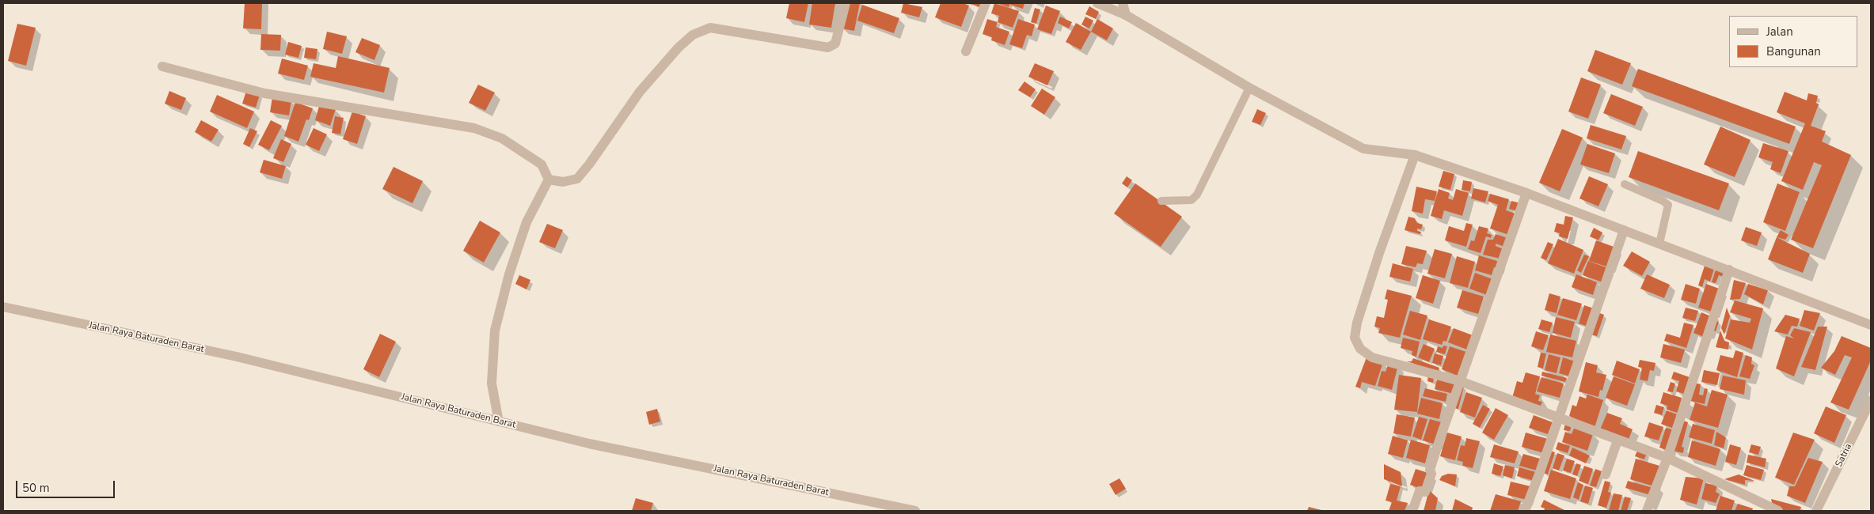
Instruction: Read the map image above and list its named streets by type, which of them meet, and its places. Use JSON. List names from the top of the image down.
{
  "streets": {
    "street": ["Jalan Raya Baturaden Barat", "Satria"]
  },
  "legend": ["Jalan", "Bangunan"],
  "scale_bar": "50 m"
}
